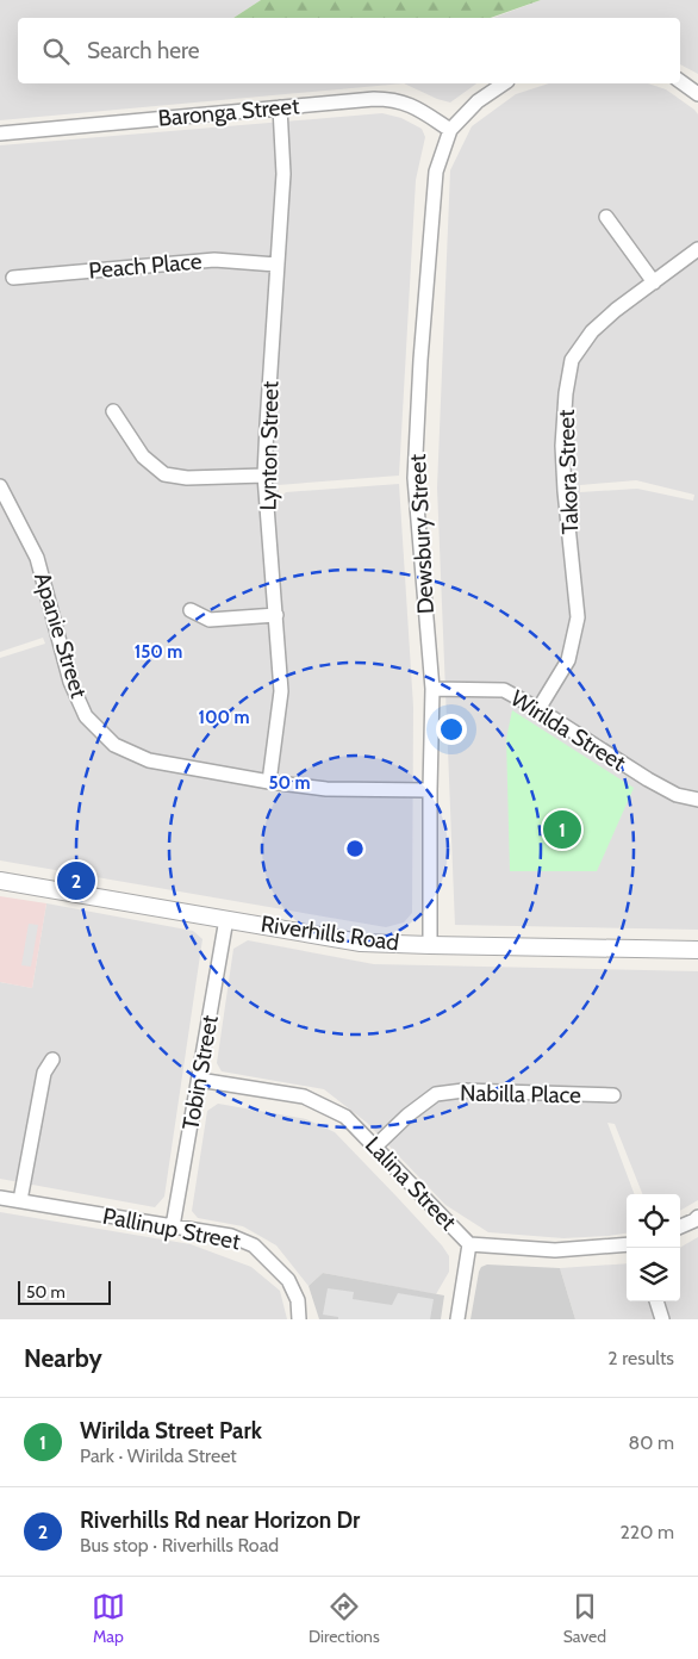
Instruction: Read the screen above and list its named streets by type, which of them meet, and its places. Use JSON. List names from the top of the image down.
{
  "streets": {
    "street": [
      "Baronga Street",
      "Peach Place",
      "Lynton Street",
      "Takora Street",
      "Dewsbury Street",
      "Apanie Street",
      "Wirilda Street",
      "Riverhills Road",
      "Tobin Street",
      "Nabilla Place",
      "Lalina Street",
      "Pallinup Street"
    ]
  },
  "crossings": [
    ["Baronga Street", "Lynton Street"],
    ["Baronga Street", "Dewsbury Street"],
    ["Peach Place", "Lynton Street"],
    ["Lynton Street", "Apanie Street"],
    ["Takora Street", "Wirilda Street"],
    ["Dewsbury Street", "Apanie Street"],
    ["Dewsbury Street", "Wirilda Street"],
    ["Dewsbury Street", "Riverhills Road"],
    ["Riverhills Road", "Tobin Street"],
    ["Tobin Street", "Lalina Street"],
    ["Tobin Street", "Pallinup Street"],
    ["Nabilla Place", "Lalina Street"]
  ],
  "scale_bar": "50 m",
  "page": {
    "search": "Search here",
    "pins": ["1", "2"],
    "scale": "50 m",
    "heading": ["Nearby", "2 results"],
    "list": [
      {
        "mark": "1",
        "name": "Wirilda Street Park",
        "note": "Park · Wirilda Street",
        "value": "80 m"
      },
      {
        "mark": "2",
        "name": "Riverhills Rd near Horizon Dr",
        "note": "Bus stop · Riverhills Road",
        "value": "220 m"
      }
    ],
    "nav": ["Map", "Directions", "Saved"]
  },
  "rings": ["150 m", "100 m", "50 m"]
}
